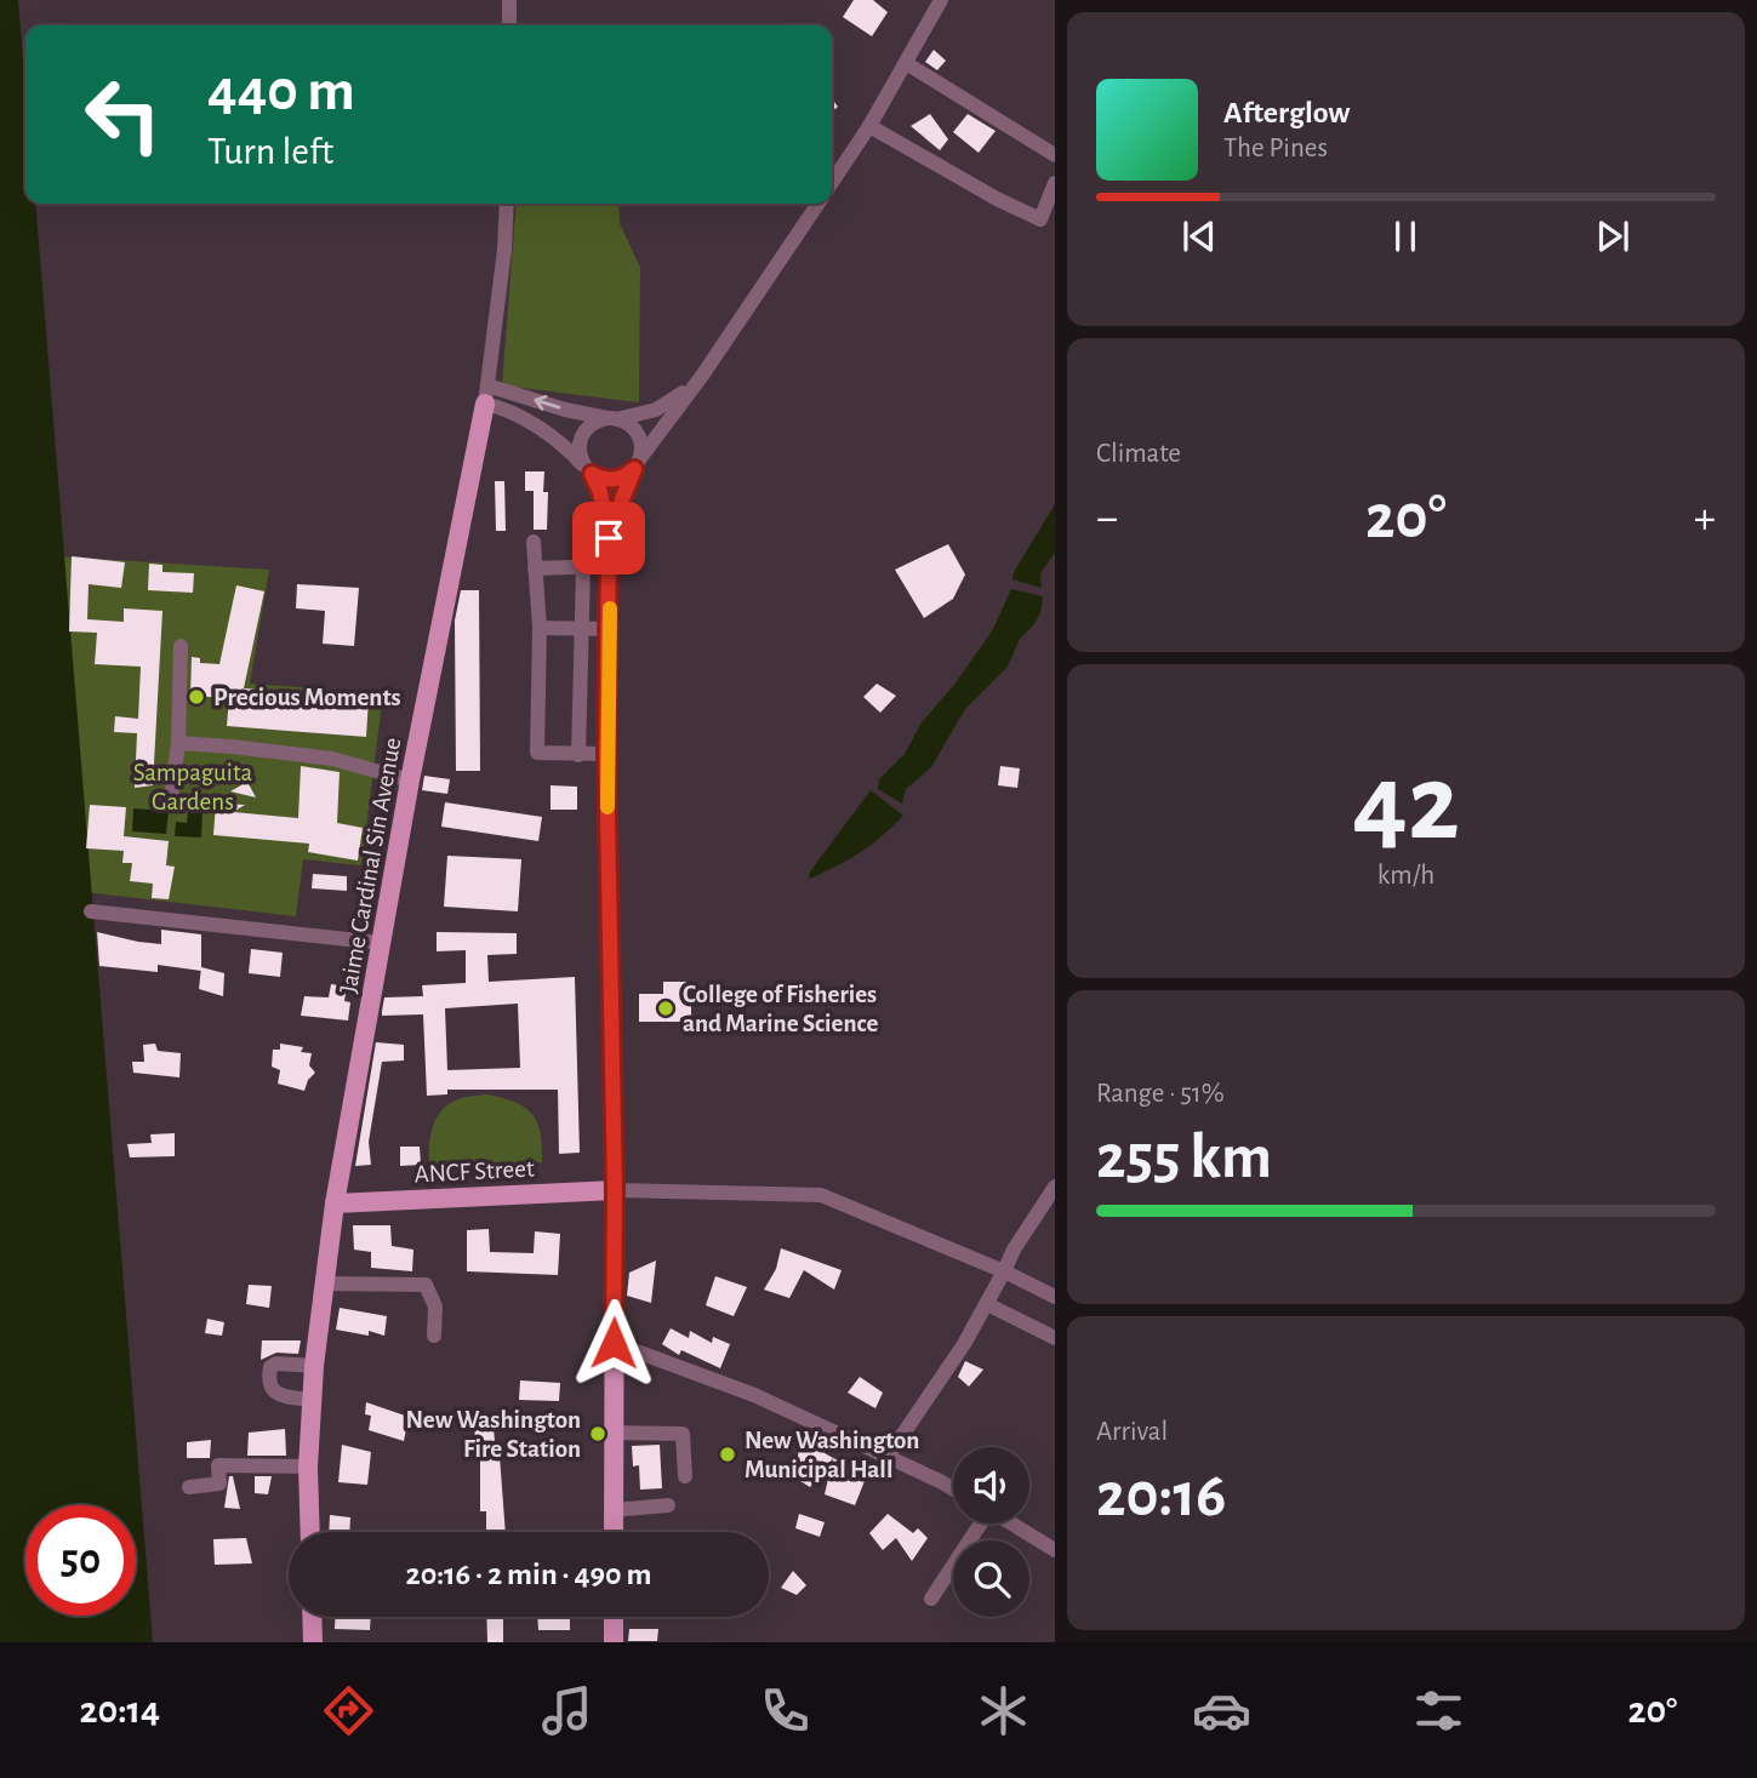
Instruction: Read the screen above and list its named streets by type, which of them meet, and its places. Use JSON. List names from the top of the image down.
{
  "streets": {
    "main road": ["Jaime Cardinal Sin Avenue", "ANCF Street"]
  },
  "crossings": [
    ["Jaime Cardinal Sin Avenue", "ANCF Street"]
  ],
  "parks": ["Sampaguita Gardens"],
  "places": [
    "Precious Moments",
    "College of Fisheries and Marine Science",
    "New Washington Fire Station",
    "New Washington Municipal Hall"
  ],
  "page": {
    "turn": ["440 m", "Turn left"],
    "song": ["Afterglow", "The Pines"],
    "tile": [
      "Climate",
      ["42", "km/h"],
      ["Range · 51%", "255 km"],
      ["Arrival", "20:16"]
    ],
    "heat": ["−", "20°", "+"],
    "limit": "50",
    "trip": "20:16 · 2 min · 490 m",
    "tabs": ["20:14", "20°"]
  }
}
